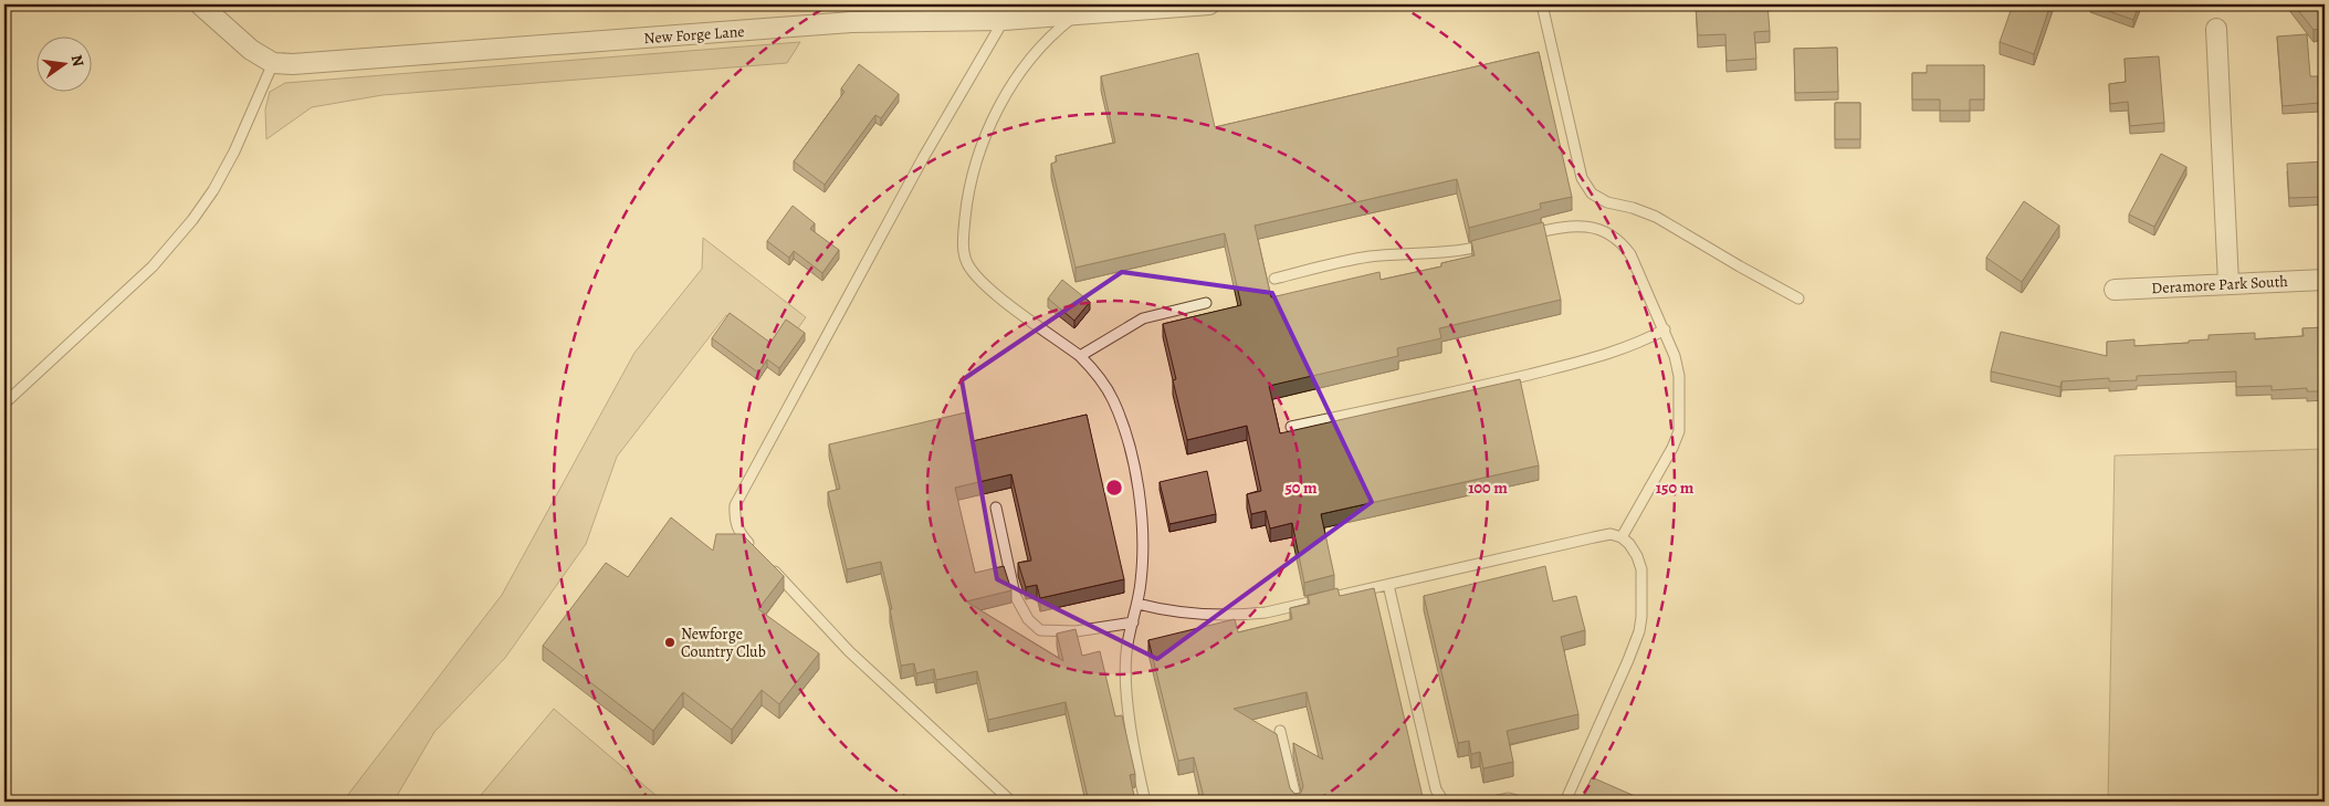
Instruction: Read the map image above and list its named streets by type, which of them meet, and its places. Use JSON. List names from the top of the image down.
{
  "streets": {
    "street": ["New Forge Lane", "Deramore Park South"]
  },
  "places": ["Newforge Country Club"],
  "north": "right",
  "rings": ["50 m", "100 m", "150 m"]
}
